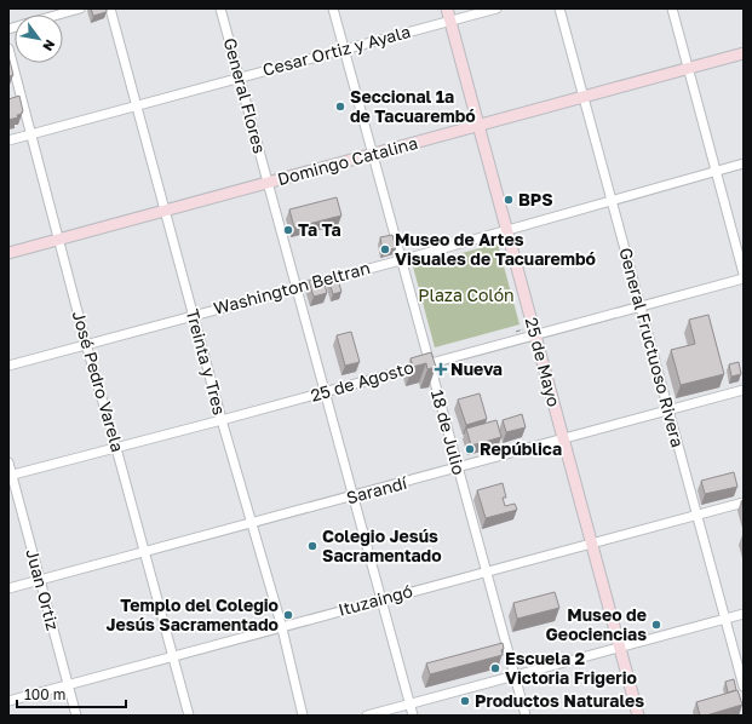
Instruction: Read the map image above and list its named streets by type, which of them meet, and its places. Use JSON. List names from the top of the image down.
{
  "streets": {
    "street": [
      "Cesar Ortiz y Ayala",
      "General Flores",
      "Domingo Catalina",
      "Washington Beltran",
      "General Fructuoso Rivera",
      "Treinta y Tres",
      "25 de Mayo",
      "José Pedro Varela",
      "25 de Agosto",
      "18 de Julio",
      "Sarandí",
      "Juan Ortiz",
      "Ituzaingó"
    ]
  },
  "crossings": [
    ["Cesar Ortiz y Ayala", "General Flores"],
    ["Cesar Ortiz y Ayala", "Treinta y Tres"],
    ["Cesar Ortiz y Ayala", "25 de Mayo"],
    ["Cesar Ortiz y Ayala", "José Pedro Varela"],
    ["Cesar Ortiz y Ayala", "18 de Julio"],
    ["General Flores", "Domingo Catalina"],
    ["General Flores", "Washington Beltran"],
    ["General Flores", "25 de Agosto"],
    ["General Flores", "Sarandí"],
    ["General Flores", "Ituzaingó"],
    ["Domingo Catalina", "General Fructuoso Rivera"],
    ["Domingo Catalina", "Treinta y Tres"],
    ["Domingo Catalina", "25 de Mayo"],
    ["Domingo Catalina", "José Pedro Varela"],
    ["Domingo Catalina", "18 de Julio"],
    ["Washington Beltran", "General Fructuoso Rivera"],
    ["Washington Beltran", "Treinta y Tres"],
    ["Washington Beltran", "25 de Mayo"],
    ["Washington Beltran", "José Pedro Varela"],
    ["Washington Beltran", "18 de Julio"],
    ["General Fructuoso Rivera", "25 de Agosto"],
    ["General Fructuoso Rivera", "Sarandí"],
    ["General Fructuoso Rivera", "Ituzaingó"],
    ["Treinta y Tres", "25 de Agosto"],
    ["Treinta y Tres", "Sarandí"],
    ["Treinta y Tres", "Ituzaingó"],
    ["25 de Mayo", "25 de Agosto"],
    ["25 de Mayo", "Sarandí"],
    ["25 de Mayo", "Ituzaingó"],
    ["José Pedro Varela", "25 de Agosto"],
    ["José Pedro Varela", "Sarandí"],
    ["José Pedro Varela", "Ituzaingó"],
    ["25 de Agosto", "18 de Julio"],
    ["25 de Agosto", "Juan Ortiz"],
    ["18 de Julio", "Sarandí"],
    ["18 de Julio", "Ituzaingó"],
    ["Sarandí", "Juan Ortiz"],
    ["Juan Ortiz", "Ituzaingó"]
  ],
  "parks": ["Plaza Colón"],
  "places": {
    "other": [
      "Seccional 1a de Tacuarembó",
      "BPS",
      "Ta Ta",
      "Museo de Artes Visuales de Tacuarembó",
      "República",
      "Colegio Jesús Sacramentado",
      "Templo del Colegio Jesús Sacramentado",
      "Museo de Geociencias",
      "Escuela 2 Victoria Frigerio",
      "Productos Naturales"
    ],
    "health": ["Nueva"]
  },
  "scale_bar": "100 m",
  "north": "bottom right"
}
